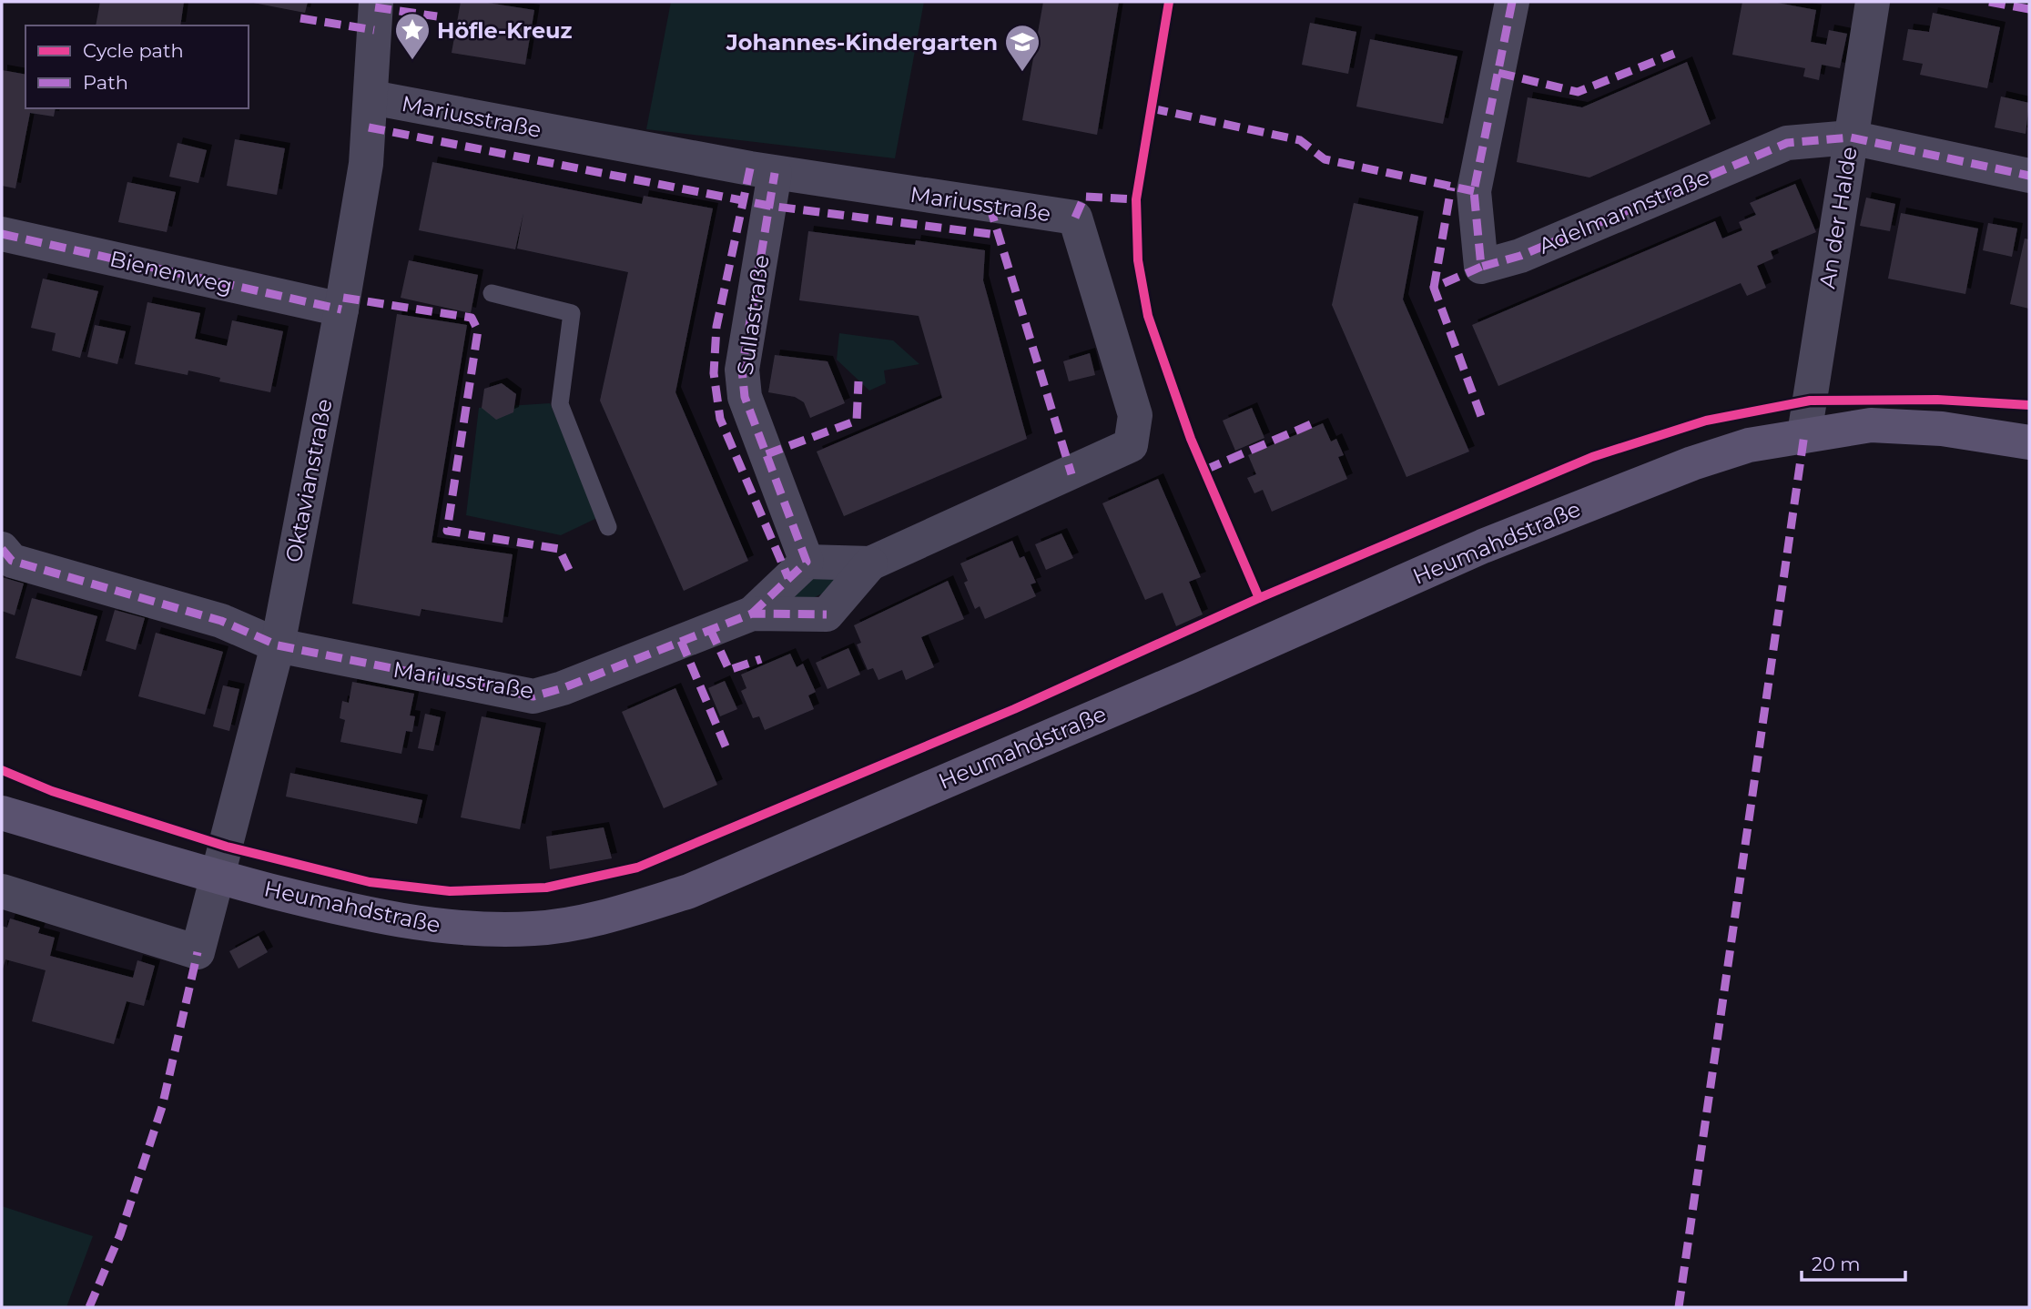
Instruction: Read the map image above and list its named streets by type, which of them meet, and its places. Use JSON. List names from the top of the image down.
{
  "streets": {
    "main road": ["Heumahdstraße"],
    "street": [
      "Mariusstraße",
      "Adelmannstraße",
      "An der Halde",
      "Bienenweg",
      "Sullastraße",
      "Oktavianstraße"
    ]
  },
  "crossings": [
    ["Mariusstraße", "Sullastraße"],
    ["Mariusstraße", "Oktavianstraße"],
    ["Adelmannstraße", "An der Halde"],
    ["An der Halde", "Heumahdstraße"],
    ["Bienenweg", "Oktavianstraße"],
    ["Oktavianstraße", "Heumahdstraße"]
  ],
  "places": {
    "place": ["Höfle-Kreuz"],
    "school or university": ["Johannes-Kindergarten"]
  },
  "legend": ["Cycle path", "Path"],
  "scale_bar": "20 m"
}
